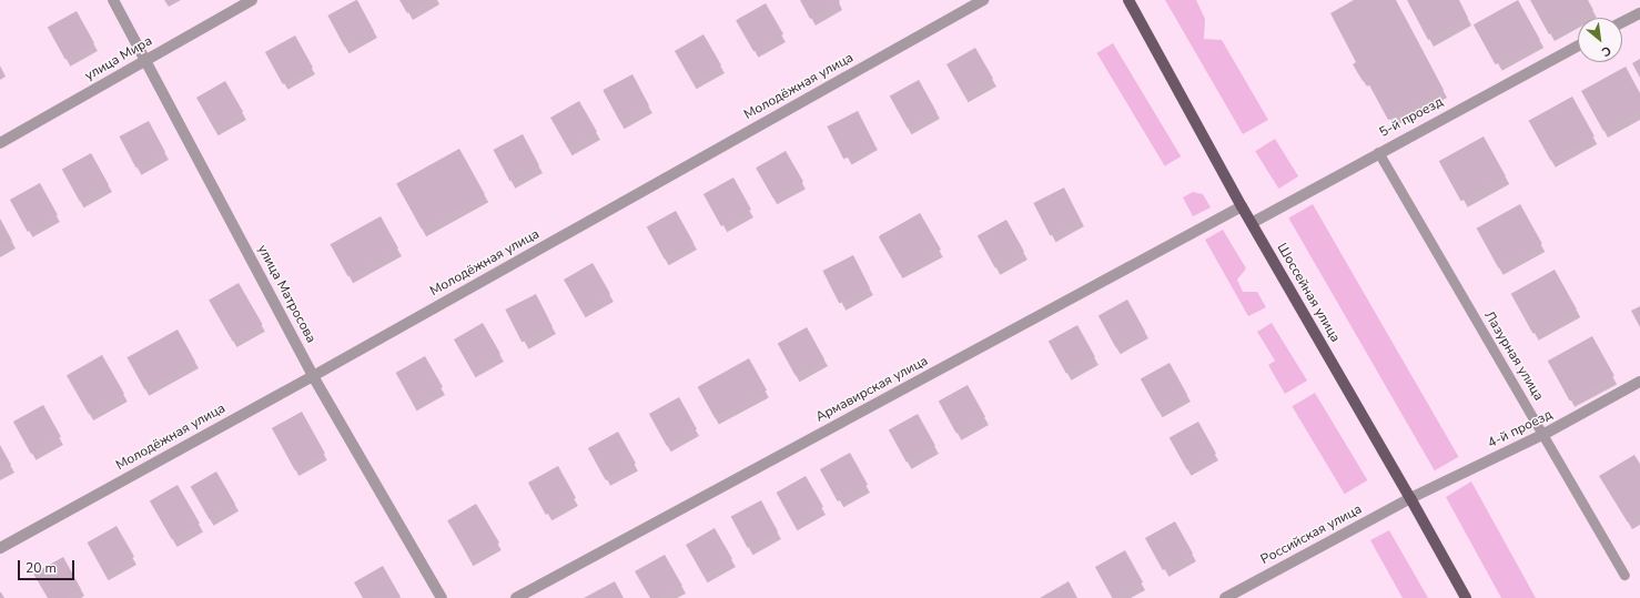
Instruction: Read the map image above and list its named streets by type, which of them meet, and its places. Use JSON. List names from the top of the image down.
{
  "streets": {
    "main road": ["Шоссейная улица"],
    "street": [
      "улица Мира",
      "Молодёжная улица",
      "5-й проезд",
      "улица Матросова",
      "Армавирская улица",
      "4-й проезд",
      "Российская улица"
    ],
    "lane": ["Лазурная улица"]
  },
  "crossings": [
    ["улица Мира", "улица Матросова"],
    ["Молодёжная улица", "улица Матросова"],
    ["5-й проезд", "Шоссейная улица"],
    ["5-й проезд", "Лазурная улица"],
    ["Шоссейная улица", "Армавирская улица"],
    ["Шоссейная улица", "4-й проезд"],
    ["Шоссейная улица", "Российская улица"],
    ["Лазурная улица", "4-й проезд"],
    ["4-й проезд", "Российская улица"]
  ],
  "scale_bar": "20 m",
  "north": "bottom right"
}
